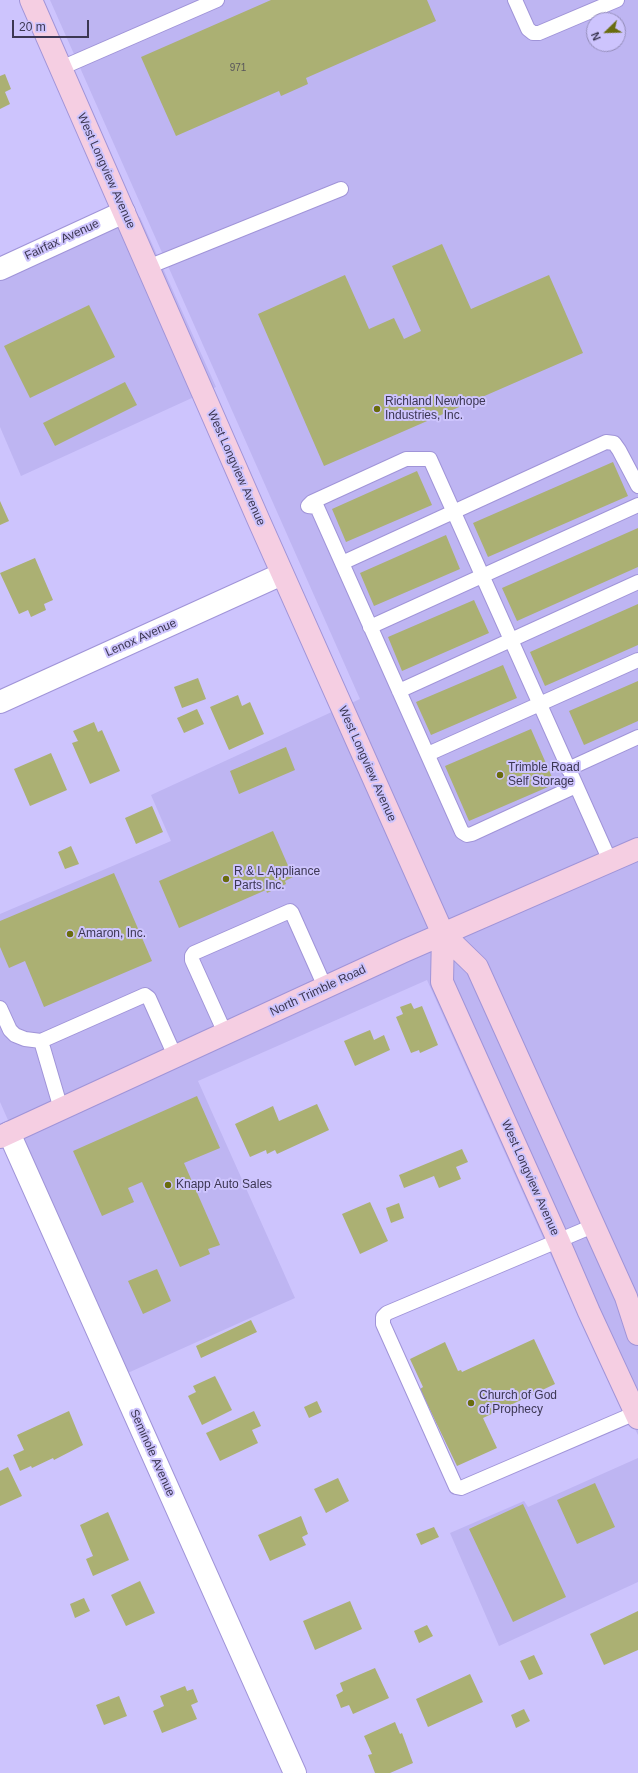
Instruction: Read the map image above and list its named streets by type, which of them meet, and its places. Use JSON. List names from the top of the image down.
{
  "streets": {
    "street": [
      "West Longview Avenue",
      "Fairfax Avenue",
      "Lenox Avenue",
      "North Trimble Road",
      "Seminole Avenue"
    ]
  },
  "crossings": [
    ["West Longview Avenue", "Fairfax Avenue"],
    ["West Longview Avenue", "Lenox Avenue"],
    ["West Longview Avenue", "North Trimble Road"],
    ["North Trimble Road", "Seminole Avenue"]
  ],
  "places": [
    "Richland Newhope Industries, Inc.",
    "Trimble Road Self Storage",
    "R & L Appliance Parts Inc.",
    "Amaron, Inc.",
    "Knapp Auto Sales",
    "Church of God of Prophecy"
  ],
  "house_numbers": ["971"],
  "scale_bar": "20 m",
  "north": "bottom left"
}
